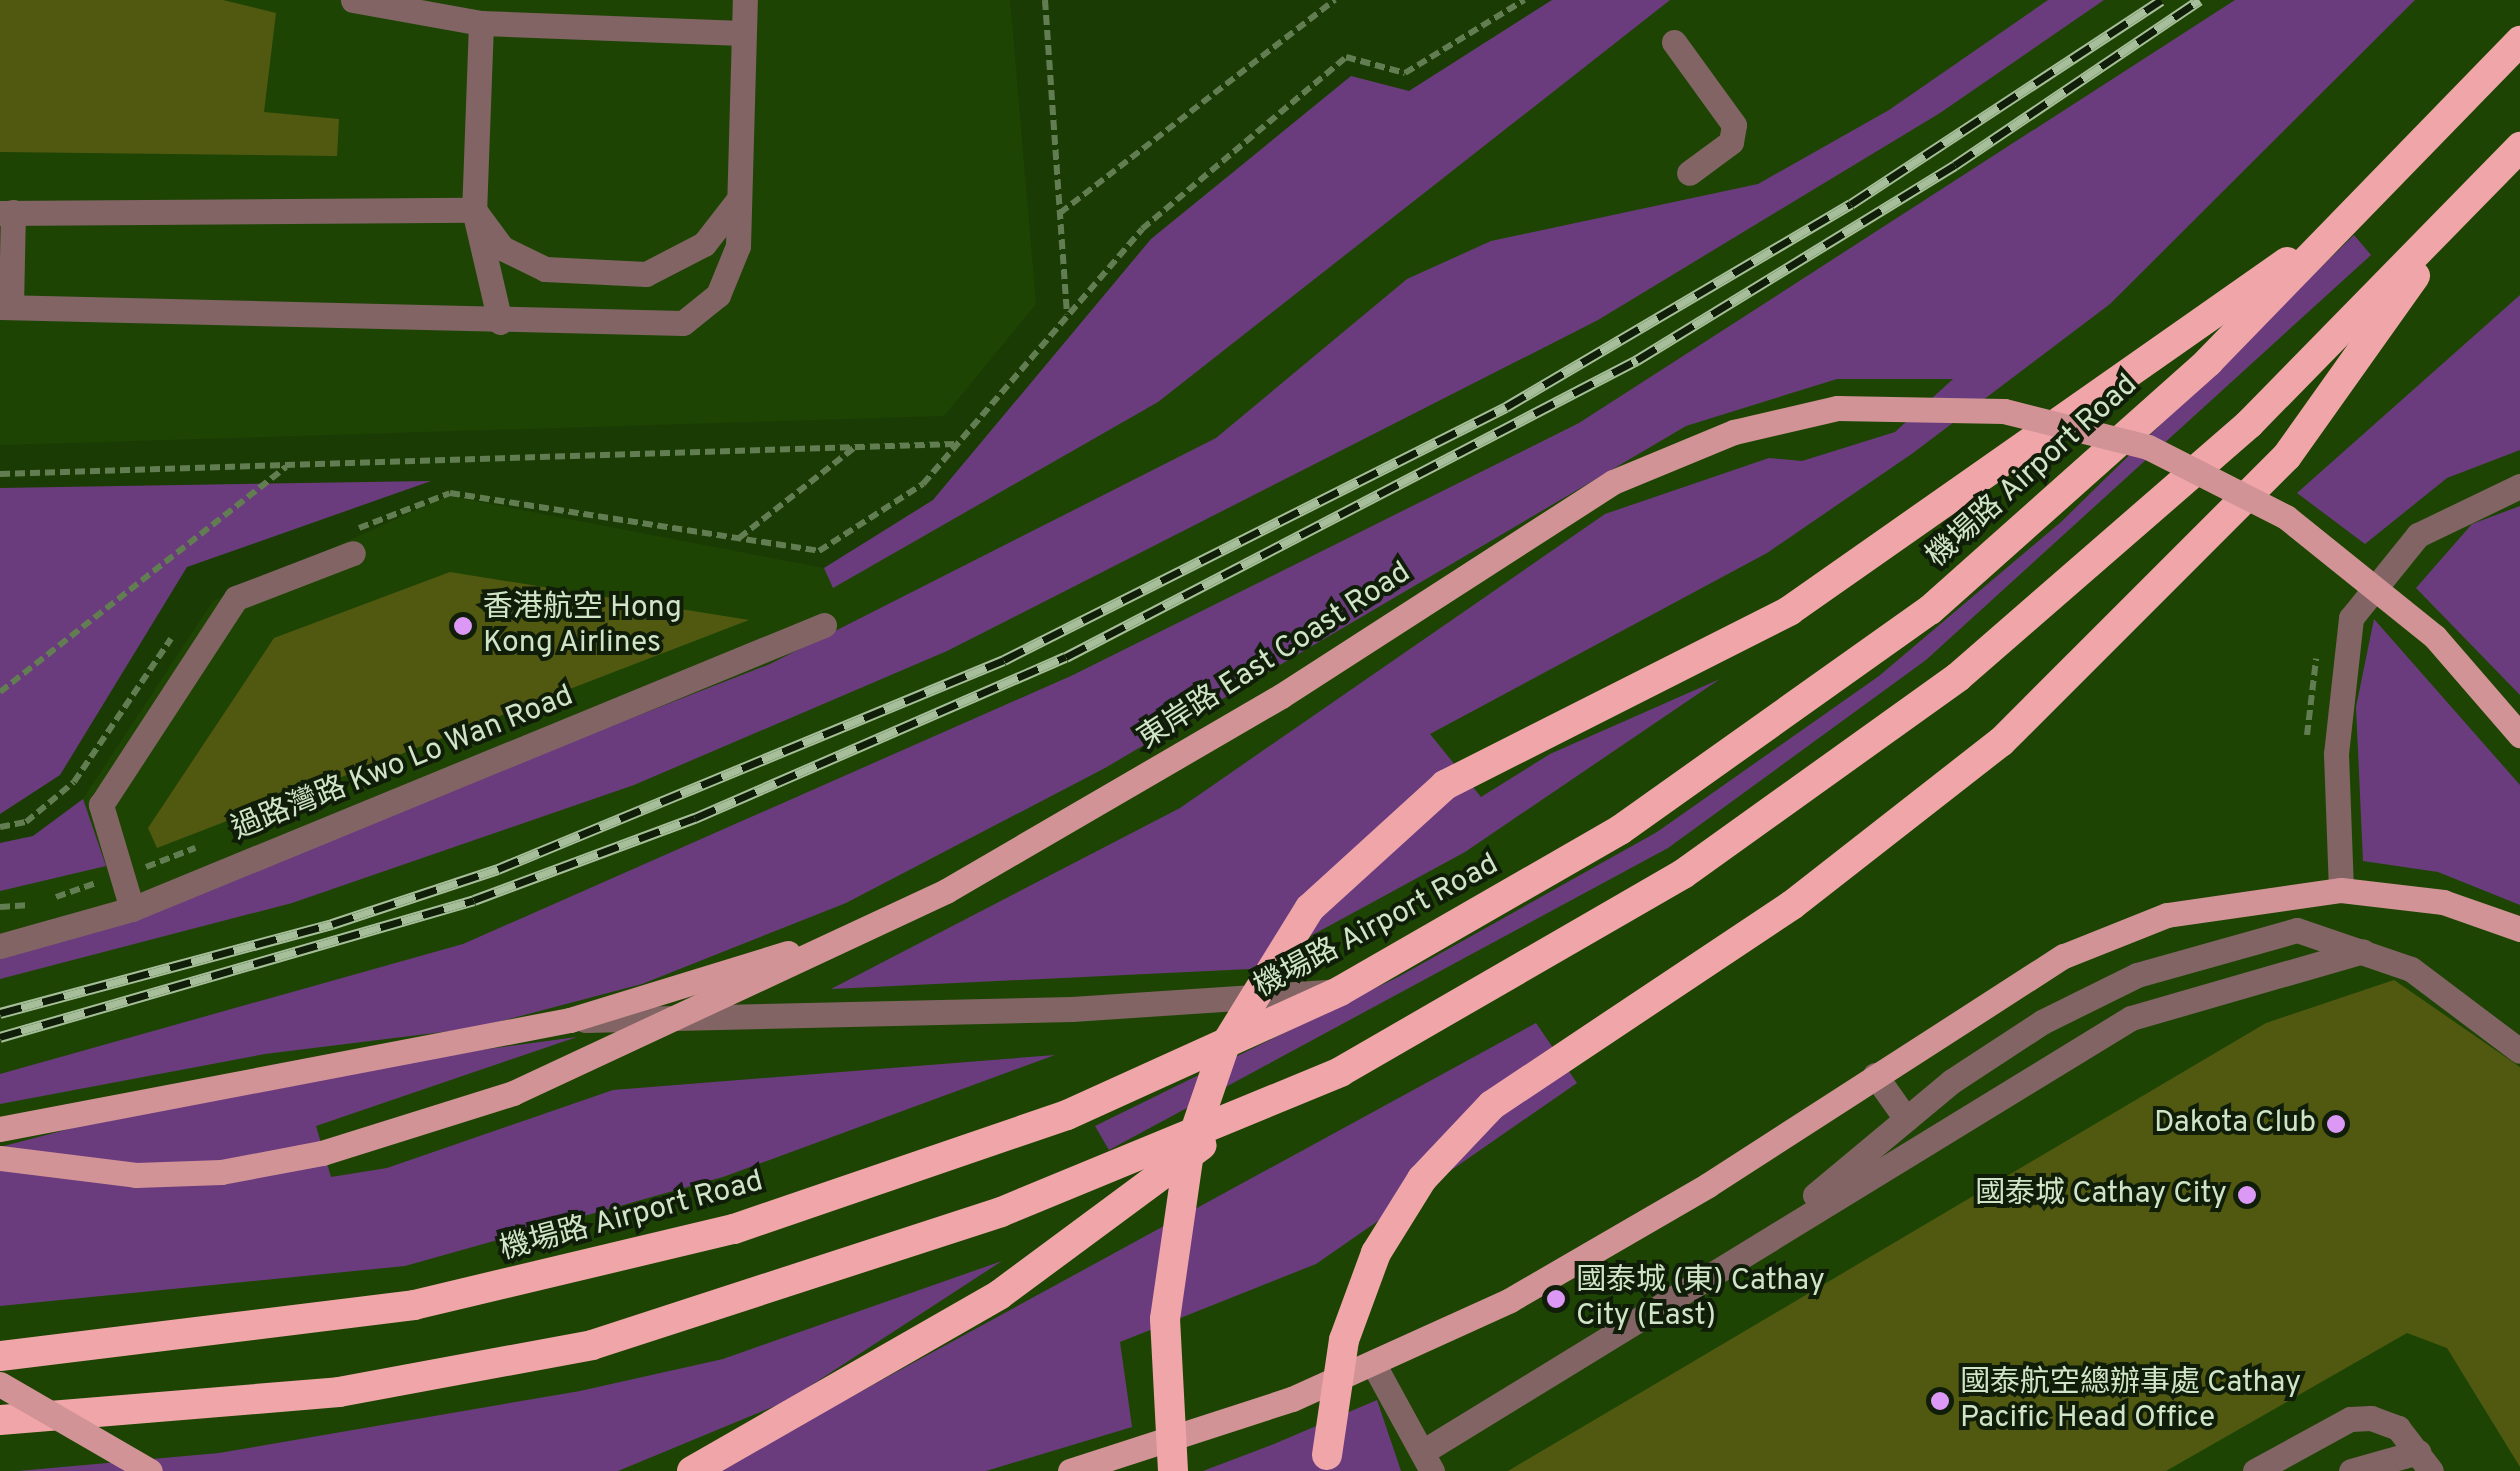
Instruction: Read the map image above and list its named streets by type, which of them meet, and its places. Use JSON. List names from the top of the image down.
{
  "streets": {
    "highway": ["機場路 Airport Road"],
    "main road": ["東岸路 East Coast Road"],
    "street": ["過路灣路 Kwo Lo Wan Road"]
  },
  "places": [
    "香港航空 Hong Kong Airlines",
    "Dakota Club",
    "國泰城 Cathay City",
    "國泰城 (東) Cathay City (East)",
    "國泰航空總辦事處 Cathay Pacific Head Office"
  ]
}
